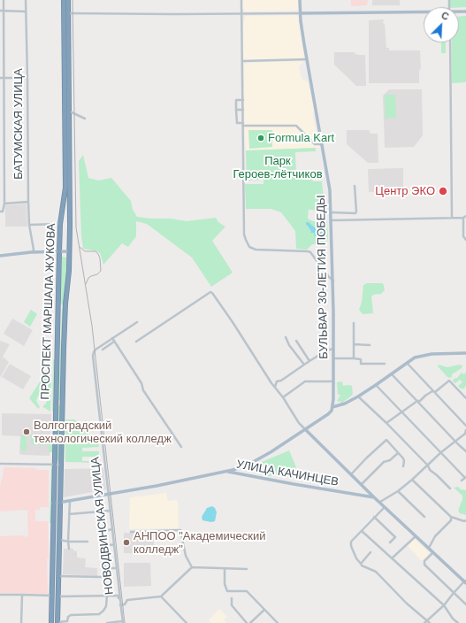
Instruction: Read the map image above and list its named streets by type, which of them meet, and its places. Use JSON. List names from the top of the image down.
{
  "streets": {
    "highway": ["ПРОСПЕКТ МАРШАЛА ЖУКОВА"],
    "main road": ["БУЛЬВАР 30-ЛЕТИЯ ПОБЕДЫ", "УЛИЦА КАЧИНЦЕВ"],
    "street": ["БАТУМСКАЯ УЛИЦА", "НОВОДВИНСКАЯ УЛИЦА"]
  },
  "crossings": [
    ["ПРОСПЕКТ МАРШАЛА ЖУКОВА", "УЛИЦА КАЧИНЦЕВ"],
    ["УЛИЦА КАЧИНЦЕВ", "НОВОДВИНСКАЯ УЛИЦА"]
  ],
  "parks": ["Парк Героев-лётчиков"],
  "places": [
    "Formula Kart",
    "Центр ЭКО",
    "Волгоградский технологический колледж",
    "АНПОО \"Академический колледж\""
  ],
  "north": "top right"
}
